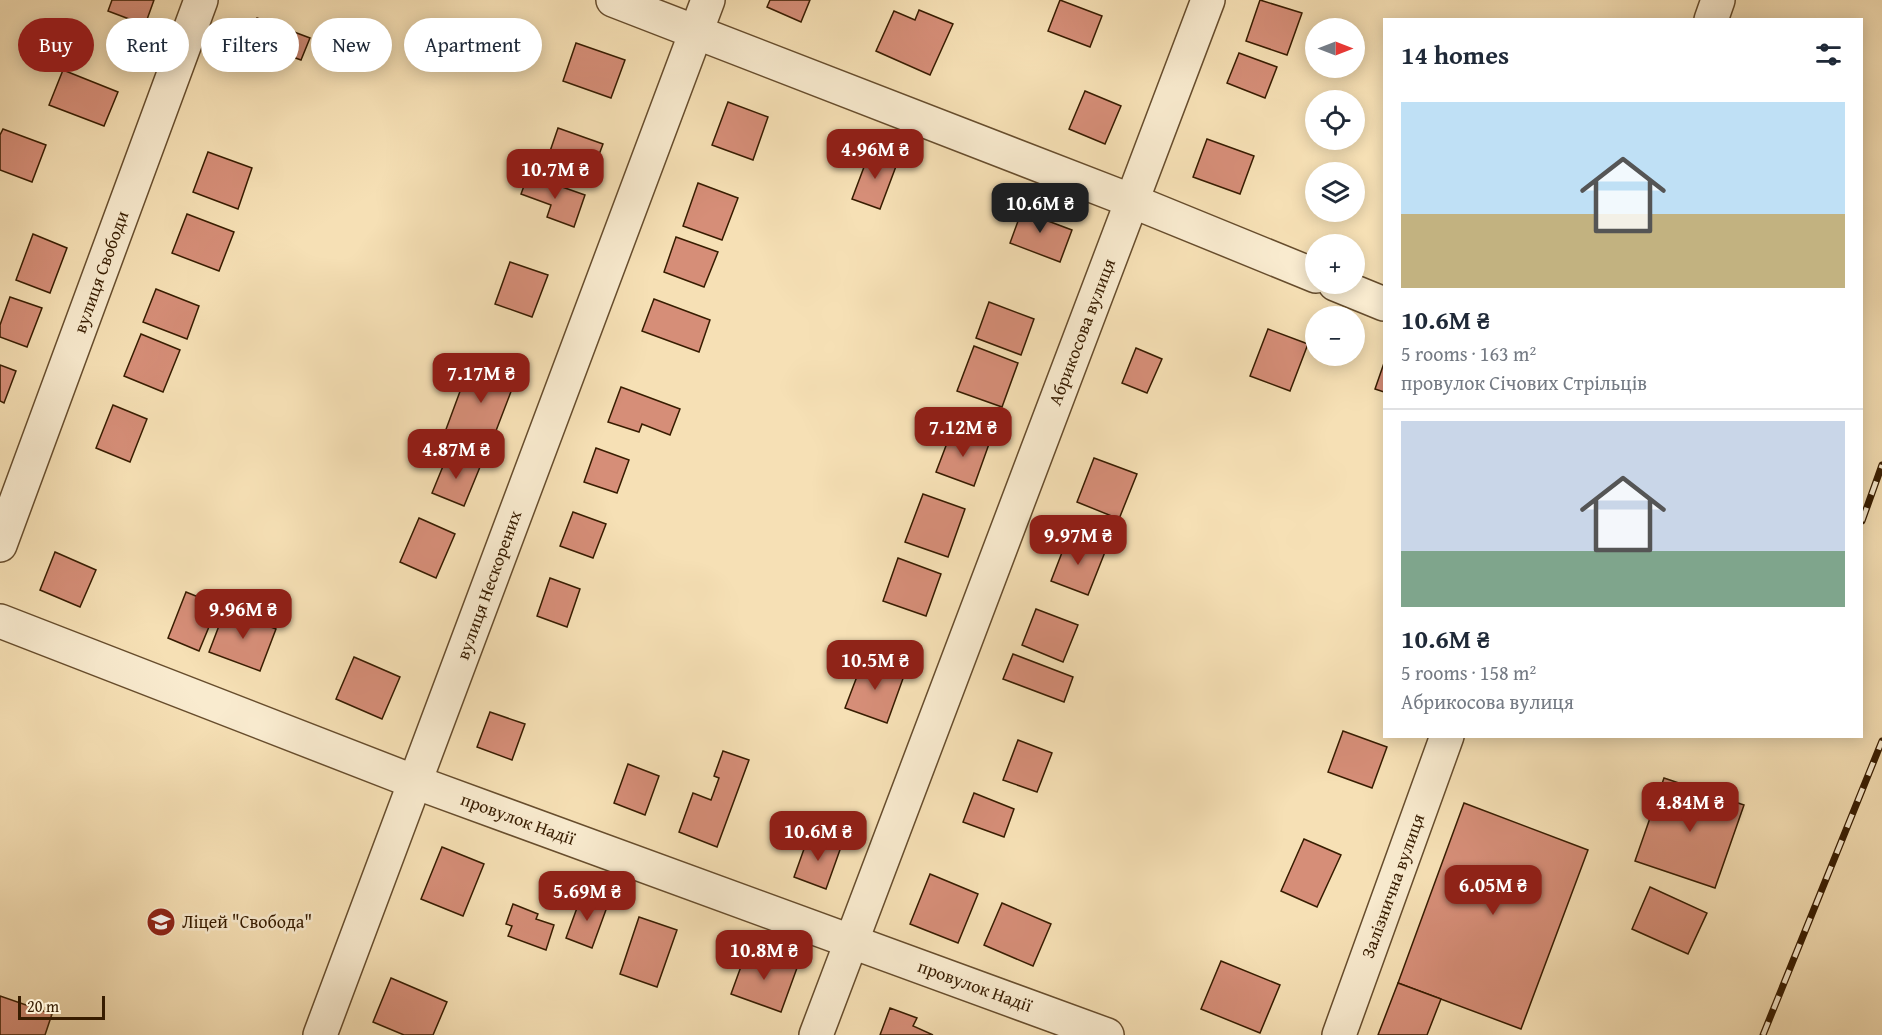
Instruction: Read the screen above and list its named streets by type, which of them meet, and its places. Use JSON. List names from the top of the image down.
{
  "streets": {
    "street": [
      "вулиця Свободи",
      "Абрикосова вулиця",
      "вулиця Нескорених",
      "провулок Надії",
      "Залізнична вулиця"
    ]
  },
  "crossings": [
    ["Абрикосова вулиця", "провулок Надії"],
    ["вулиця Нескорених", "провулок Надії"]
  ],
  "places": {
    "school or university": ["Ліцей \"Свобода\""]
  },
  "scale_bar": "20 m",
  "north": "right",
  "page": {
    "map_buttons": ["+", "−"],
    "chip": [
      "Buy",
      "Rent",
      "Filters",
      "New",
      "Apartment"
    ],
    "heading": "14 homes",
    "list": [
      {
        "name": "10.6M ₴",
        "note": "5 rooms · 163 m² · провулок Січових Стрільців"
      },
      {
        "name": "10.6M ₴",
        "note": "5 rooms · 158 m² · Абрикосова вулиця"
      }
    ],
    "price": [
      "4.96M ₴",
      "10.7M ₴",
      "10.6M ₴",
      "7.17M ₴",
      "7.12M ₴",
      "4.87M ₴",
      "9.97M ₴",
      "9.96M ₴",
      "10.5M ₴",
      "4.84M ₴",
      "10.6M ₴",
      "6.05M ₴",
      "5.69M ₴",
      "10.8M ₴"
    ],
    "scale": "20 m"
  }
}
